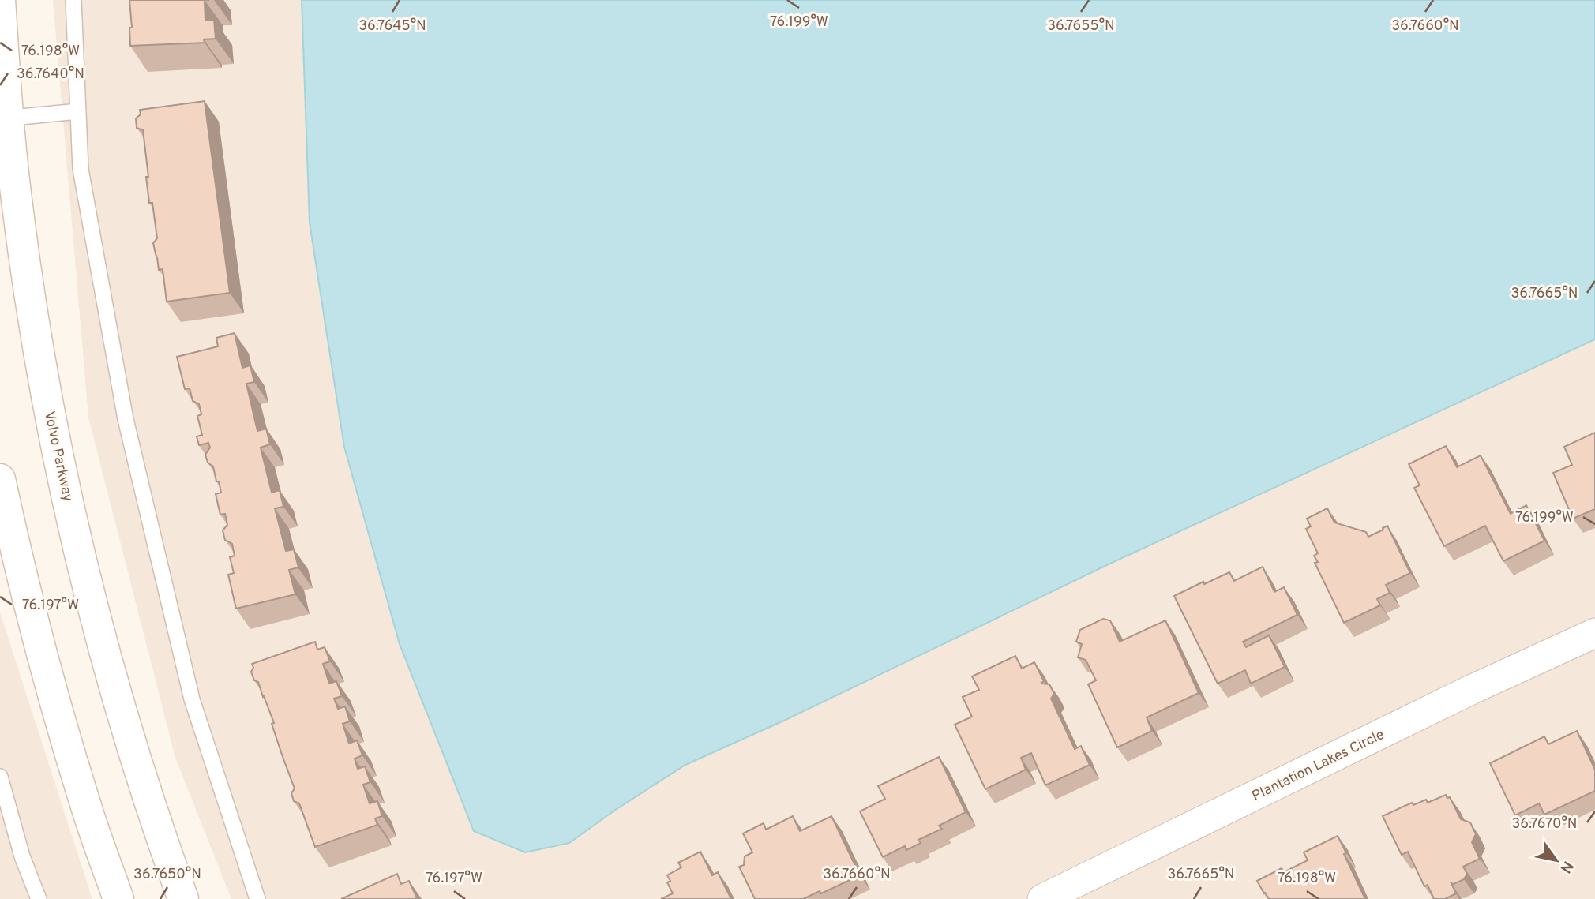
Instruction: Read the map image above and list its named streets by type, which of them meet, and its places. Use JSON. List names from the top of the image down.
{
  "streets": {
    "main road": ["Volvo Parkway"],
    "street": ["Plantation Lakes Circle"]
  },
  "north": "bottom right",
  "coordinates": [
    "76.199°W",
    "36.7645°N",
    "36.7655°N",
    "36.7660°N",
    "76.198°W",
    "36.7640°N",
    "36.7665°N",
    "76.197°W",
    "36.7670°N",
    "36.7650°N"
  ]
}
